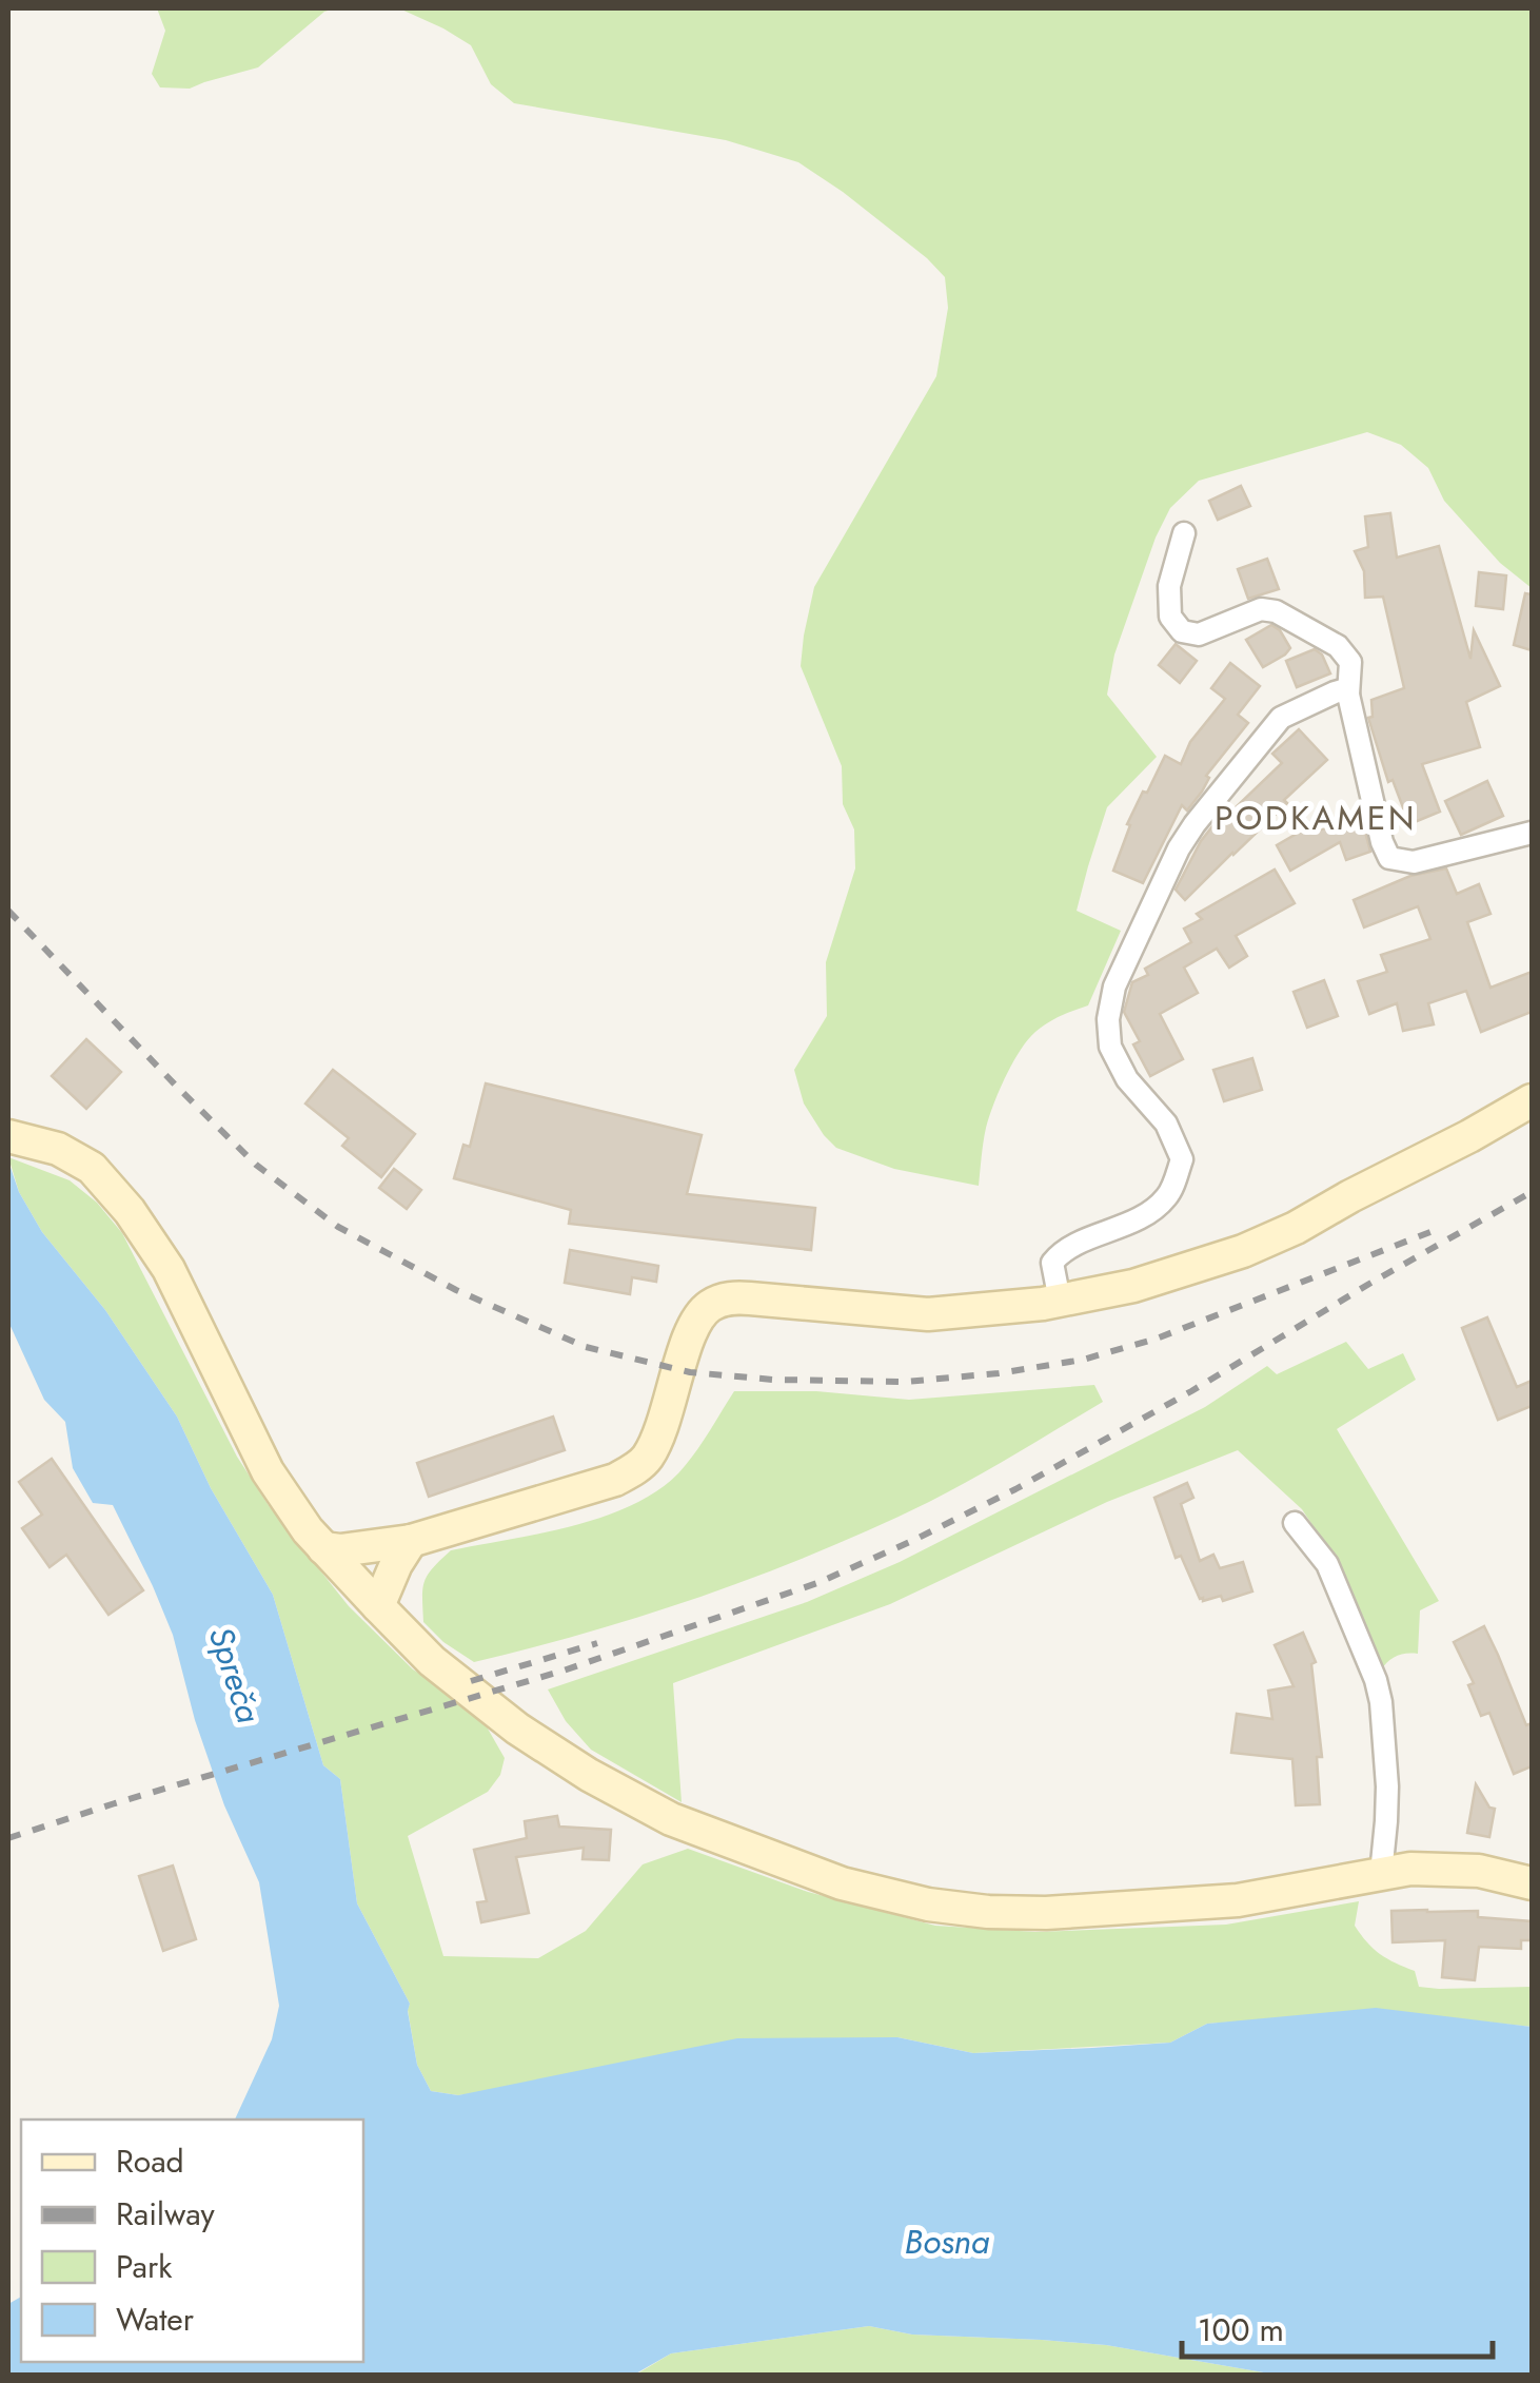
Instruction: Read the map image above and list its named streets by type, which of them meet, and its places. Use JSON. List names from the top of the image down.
{
  "districts": ["PODKAMEN"],
  "water": ["Spreča", "Bosna"],
  "legend": [
    "Road",
    "Railway",
    "Park",
    "Water"
  ],
  "scale_bar": "100 m"
}
